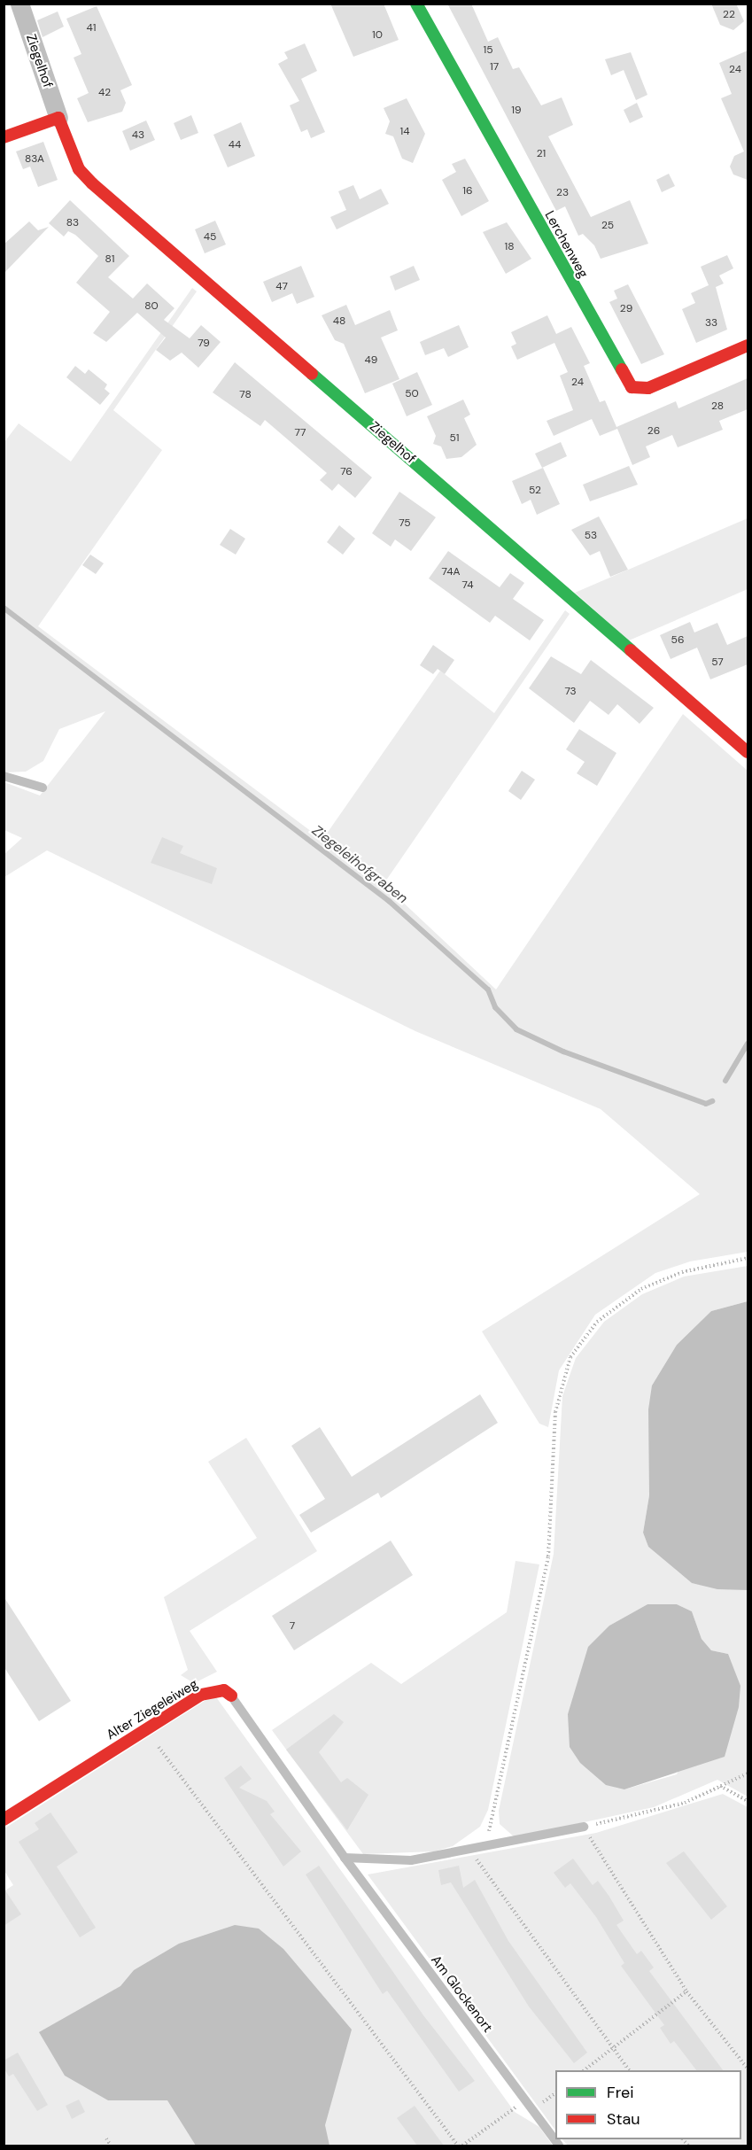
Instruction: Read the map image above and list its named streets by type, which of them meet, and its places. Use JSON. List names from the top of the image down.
{
  "streets": {
    "street": ["Ziegelhof", "Lerchenweg", "Alter Ziegeleiweg"],
    "lane": ["Am Glockenort"]
  },
  "crossings": [
    ["Alter Ziegeleiweg", "Am Glockenort"]
  ],
  "water": ["Ziegeleihofgraben"],
  "house_numbers": [
    "22",
    "41",
    "10",
    "15",
    "17",
    "24",
    "42",
    "19",
    "14",
    "43",
    "44",
    "21",
    "83A",
    "16",
    "23",
    "83",
    "25",
    "45",
    "18",
    "81",
    "47",
    "80",
    "29",
    "48",
    "33",
    "79",
    "49",
    "24",
    "50",
    "78",
    "28",
    "26",
    "77",
    "51",
    "76",
    "52",
    "75",
    "53",
    "74A",
    "74",
    "56",
    "57",
    "73",
    "7"
  ],
  "legend": ["Frei", "Stau"]
}
